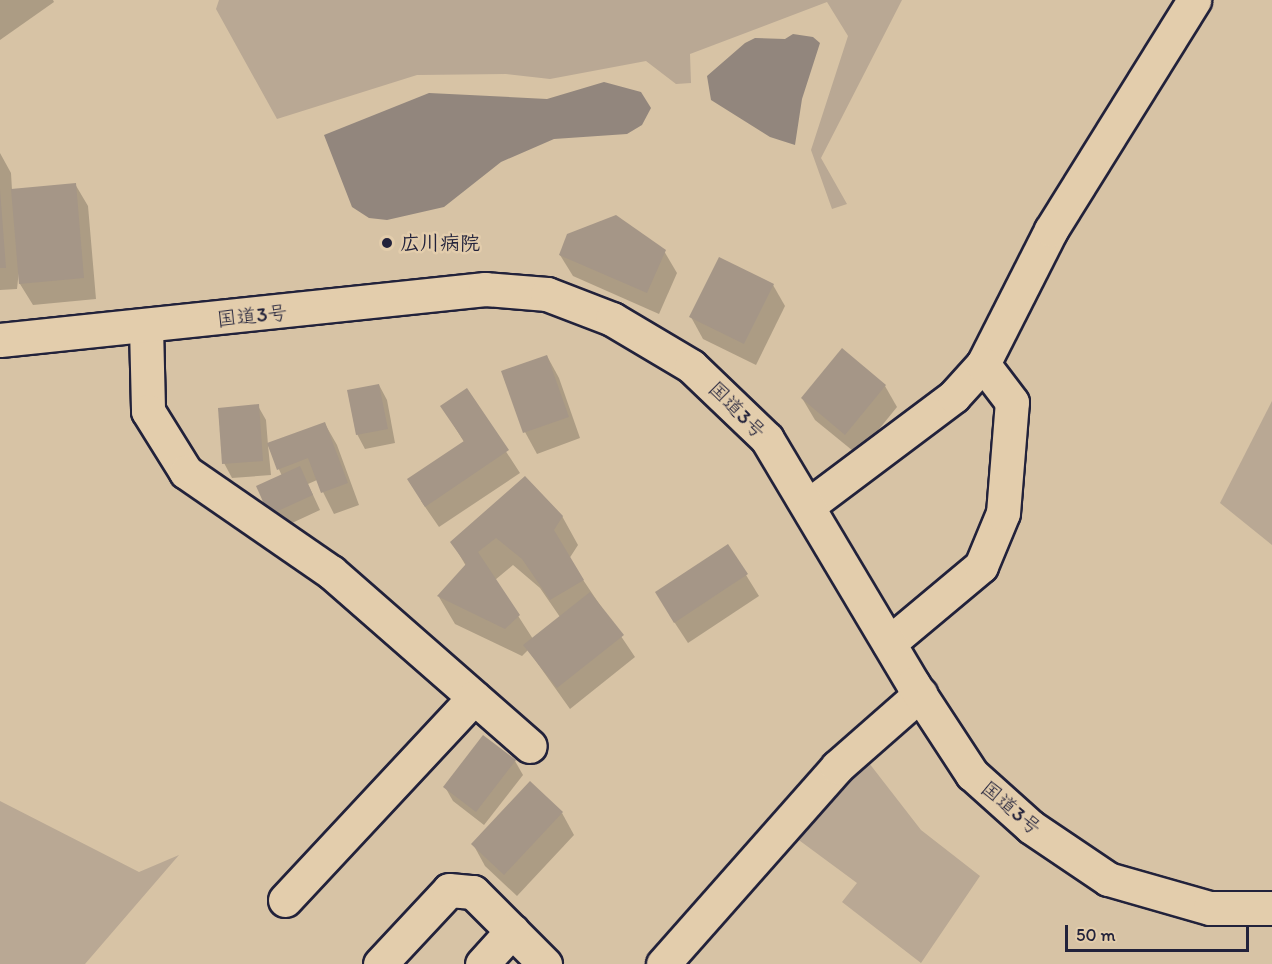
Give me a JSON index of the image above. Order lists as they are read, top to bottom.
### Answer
{
  "streets": {
    "main road": ["国道3号"]
  },
  "places": ["広川病院"],
  "scale_bar": "50 m"
}
